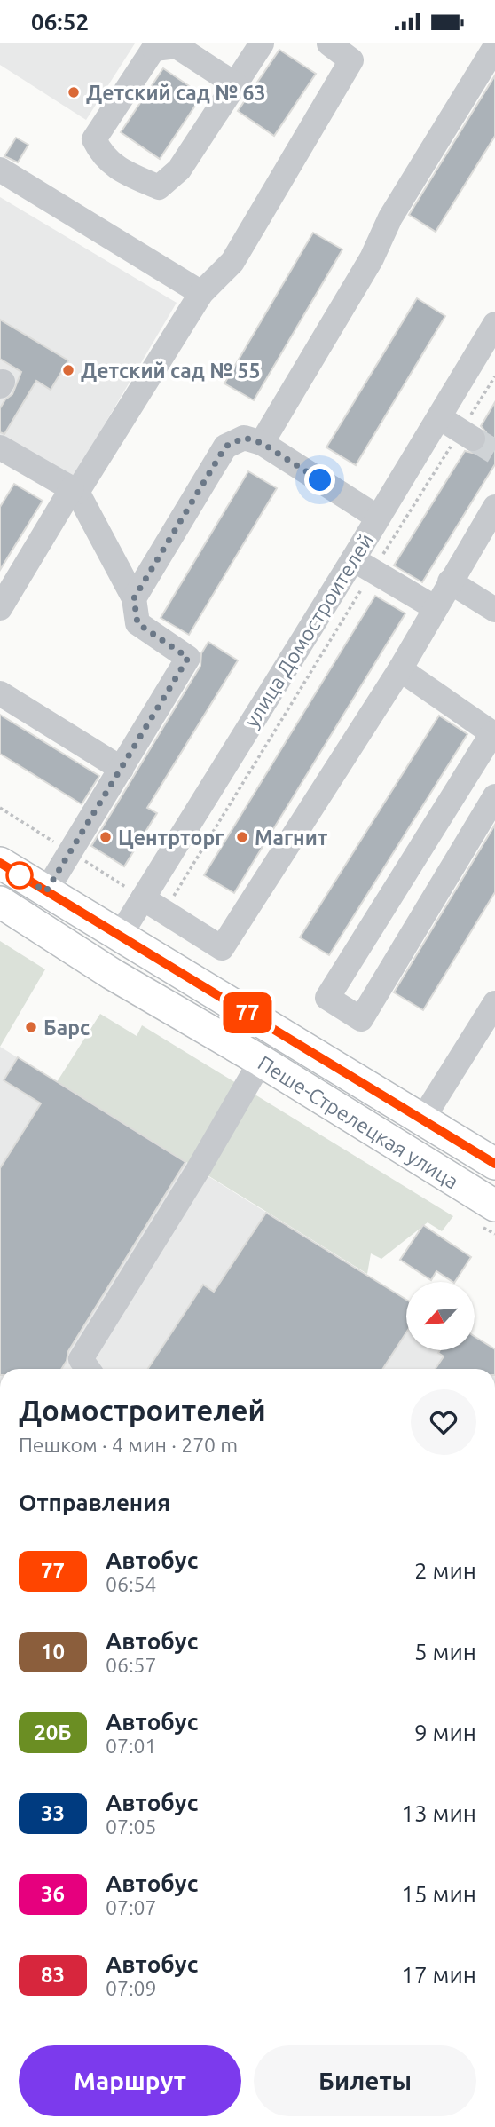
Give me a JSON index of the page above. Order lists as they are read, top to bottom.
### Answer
{
  "streets": {
    "main road": ["Пеше-Стрелецкая улица"],
    "street": ["улица Домостроителей"]
  },
  "crossings": [
    ["улица Домостроителей", "Пеше-Стрелецкая улица"]
  ],
  "places": [
    "Детский сад № 63",
    "Детский сад № 55",
    "Центрторг",
    "Магнит",
    "Барс"
  ],
  "lines": ["bus line 77"],
  "north": "bottom left",
  "page": {
    "status": "06:52",
    "on_map": "77",
    "heading": [
      ["Домостроителей", "Пешком · 4 мин · 270 m"],
      "Отправления"
    ],
    "list": [
      {
        "mark": "77",
        "name": "Автобус",
        "note": "06:54",
        "value": "2 мин"
      },
      {
        "mark": "10",
        "name": "Автобус",
        "note": "06:57",
        "value": "5 мин"
      },
      {
        "mark": "20Б",
        "name": "Автобус",
        "note": "07:01",
        "value": "9 мин"
      },
      {
        "mark": "33",
        "name": "Автобус",
        "note": "07:05",
        "value": "13 мин"
      },
      {
        "mark": "36",
        "name": "Автобус",
        "note": "07:07",
        "value": "15 мин"
      },
      {
        "mark": "83",
        "name": "Автобус",
        "note": "07:09",
        "value": "17 мин"
      }
    ],
    "buttons": ["Маршрут", "Билеты"]
  }
}
